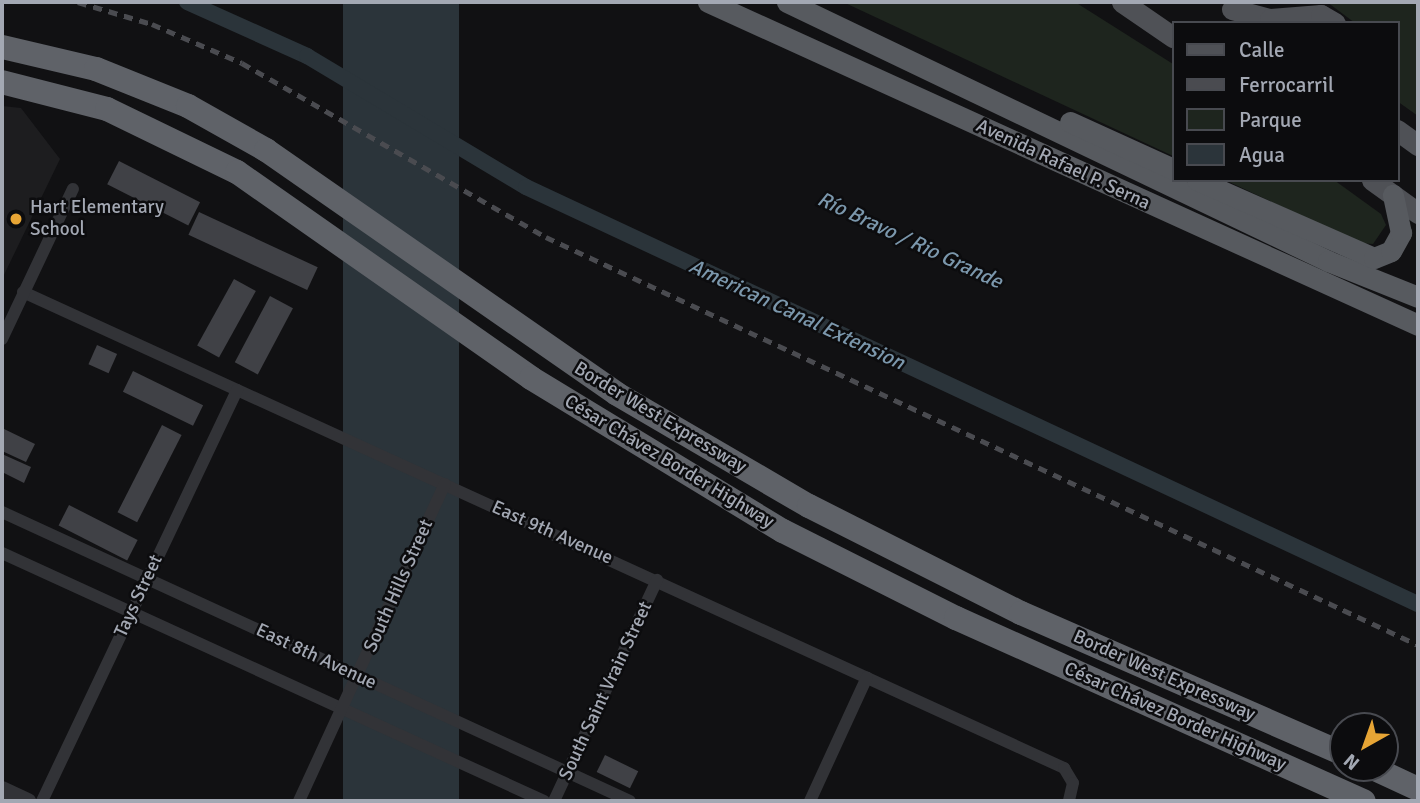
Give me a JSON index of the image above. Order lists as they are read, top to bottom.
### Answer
{
  "streets": {
    "highway": ["Avenida Rafael P. Serna", "Border West Expressway", "César Chávez Border Highway"],
    "street": [
      "East 9th Avenue",
      "South Hills Street",
      "Tays Street",
      "East 8th Avenue",
      "South Saint Vrain Street"
    ]
  },
  "crossings": [
    ["East 9th Avenue", "South Hills Street"],
    ["East 9th Avenue", "Tays Street"],
    ["East 9th Avenue", "South Saint Vrain Street"],
    ["South Hills Street", "East 8th Avenue"],
    ["Tays Street", "East 8th Avenue"],
    ["East 8th Avenue", "South Saint Vrain Street"]
  ],
  "water": ["Río Bravo / Rio Grande", "American Canal Extension"],
  "places": ["Hart Elementary School"],
  "legend": [
    "Calle",
    "Ferrocarril",
    "Parque",
    "Agua"
  ],
  "north": "bottom left"
}
